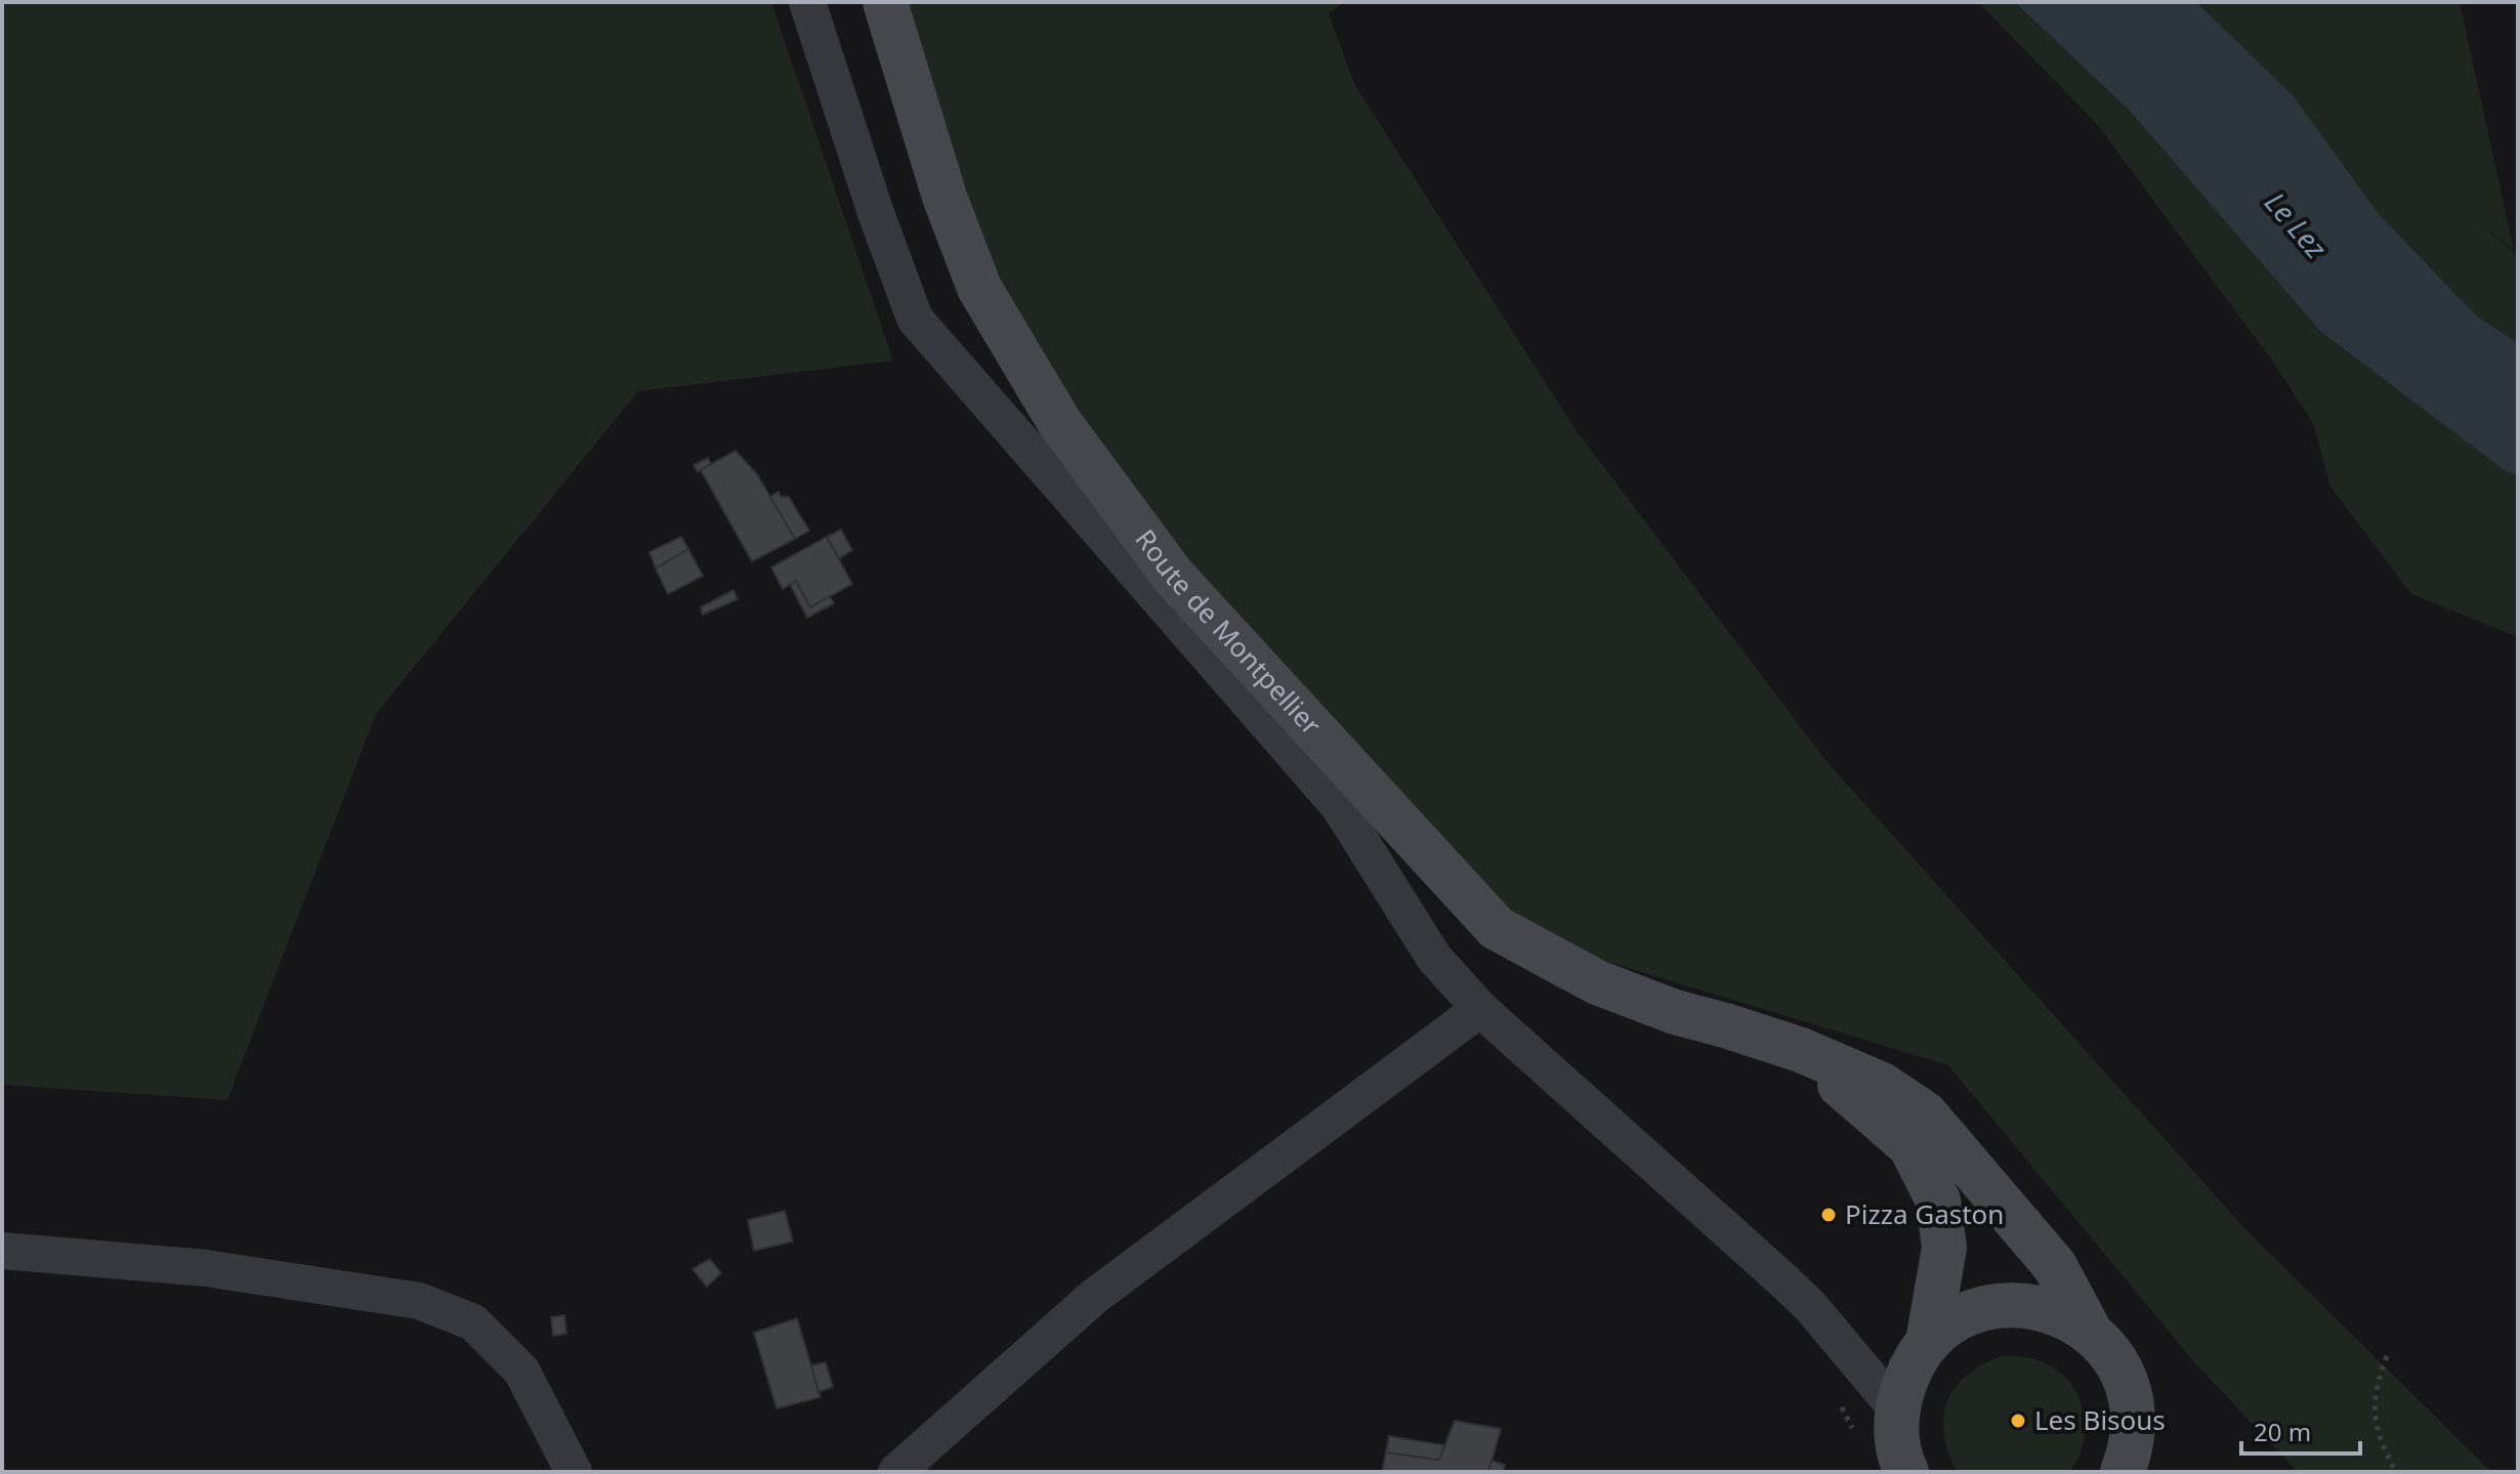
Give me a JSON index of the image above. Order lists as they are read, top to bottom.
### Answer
{
  "streets": {
    "main road": ["Route de Montpellier"]
  },
  "water": ["Le Lez"],
  "places": ["Pizza Gaston", "Les Bisous"],
  "scale_bar": "20 m"
}
